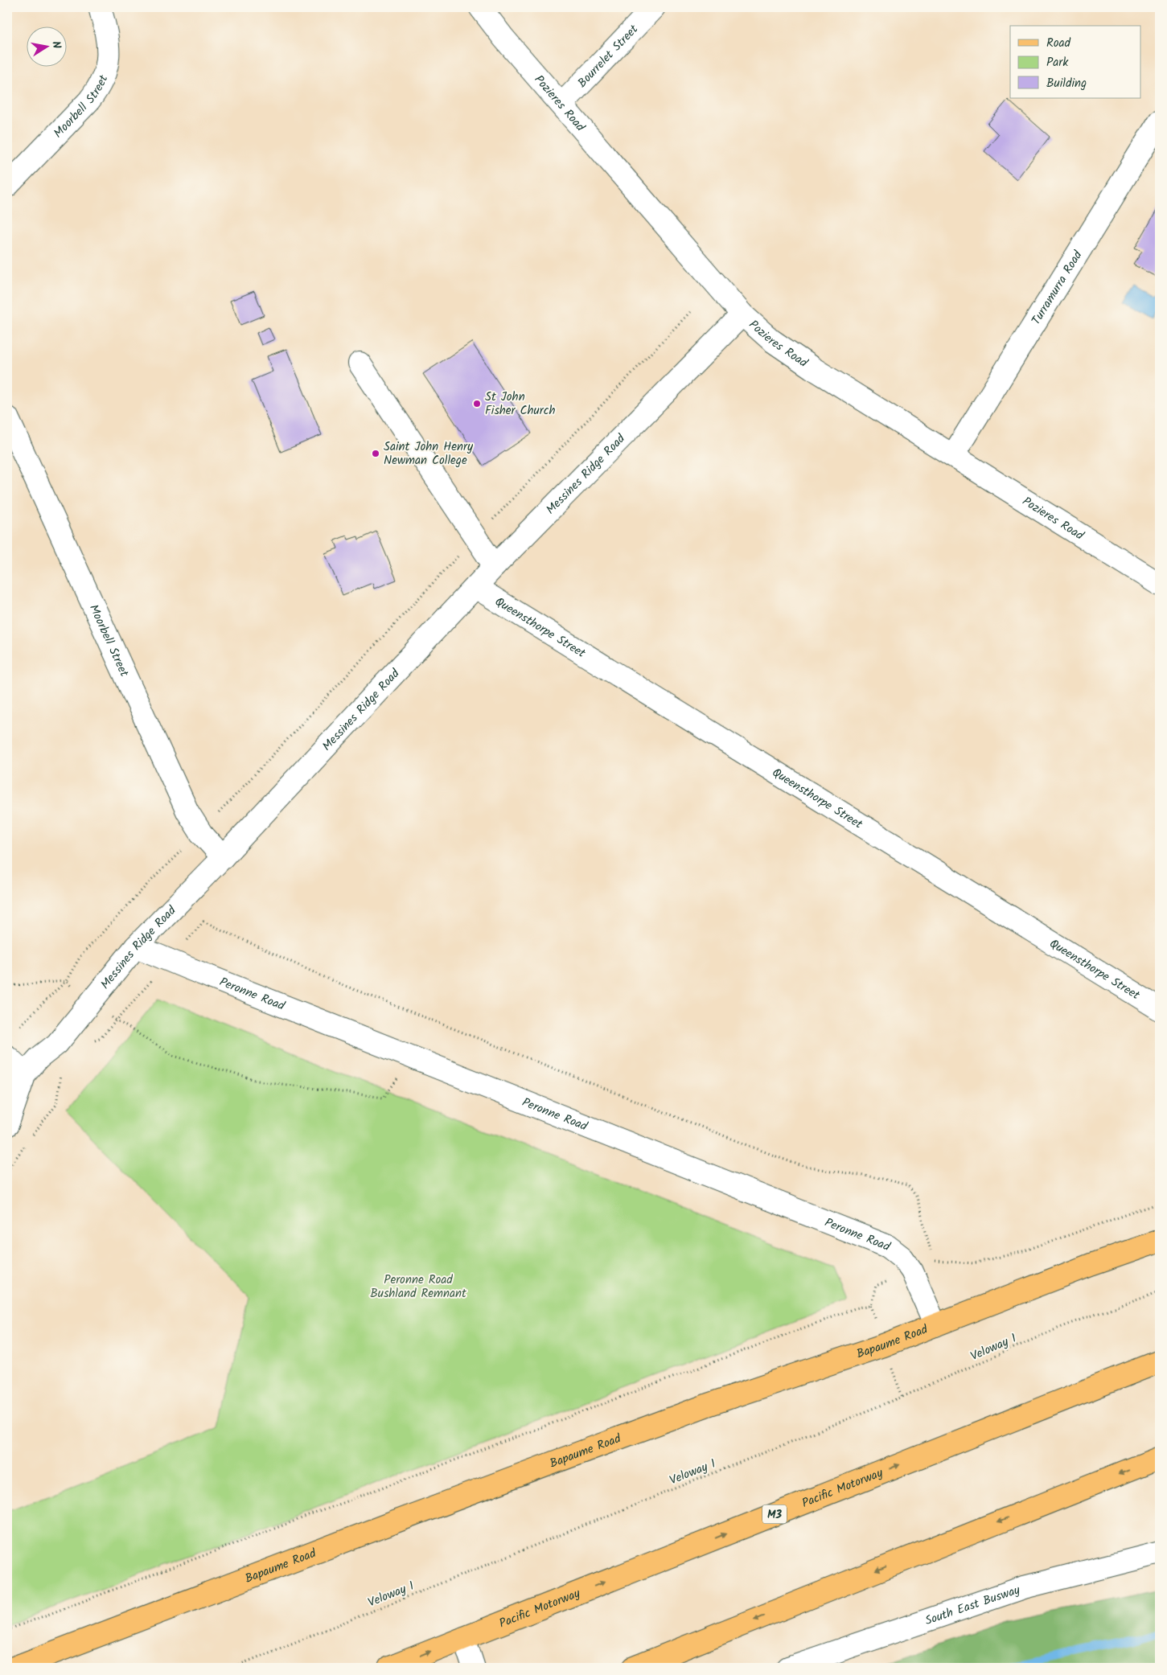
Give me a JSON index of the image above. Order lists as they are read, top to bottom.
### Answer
{
  "streets": {
    "main road": ["Bapaume Road", "Pacific Motorway", "M3"],
    "street": [
      "Bourrelet Street",
      "Pozieres Road",
      "Moorbell Street",
      "Turramurra Road",
      "Messines Ridge Road",
      "Queensthorpe Street",
      "Peronne Road",
      "South East Busway"
    ],
    "path": ["Veloway 1"]
  },
  "crossings": [
    ["Bourrelet Street", "Pozieres Road"],
    ["Pozieres Road", "Turramurra Road"],
    ["Pozieres Road", "Messines Ridge Road"],
    ["Moorbell Street", "Messines Ridge Road"],
    ["Messines Ridge Road", "Queensthorpe Street"],
    ["Messines Ridge Road", "Peronne Road"],
    ["Peronne Road", "Bapaume Road"]
  ],
  "parks": ["Peronne Road Bushland Remnant"],
  "places": ["St John Fisher Church", "Saint John Henry Newman College"],
  "legend": ["Road", "Park", "Building"],
  "north": "right"
}
